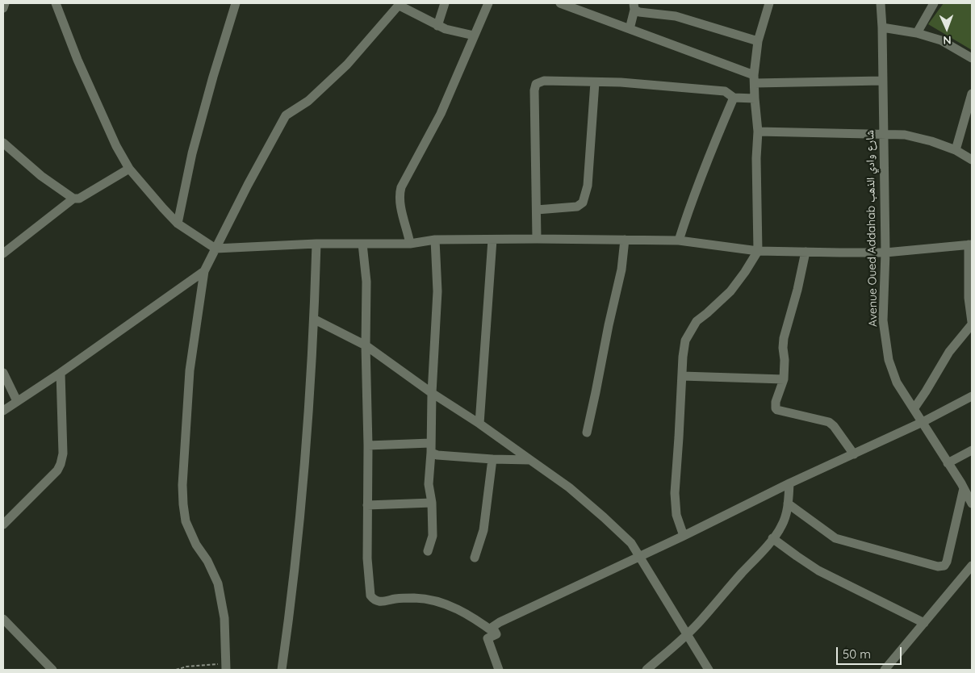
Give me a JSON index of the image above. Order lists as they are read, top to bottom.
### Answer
{
  "streets": {
    "street": ["Avenue Oued Addahab شارع وادي الذهب"]
  },
  "scale_bar": "50 m",
  "north": "bottom"
}
